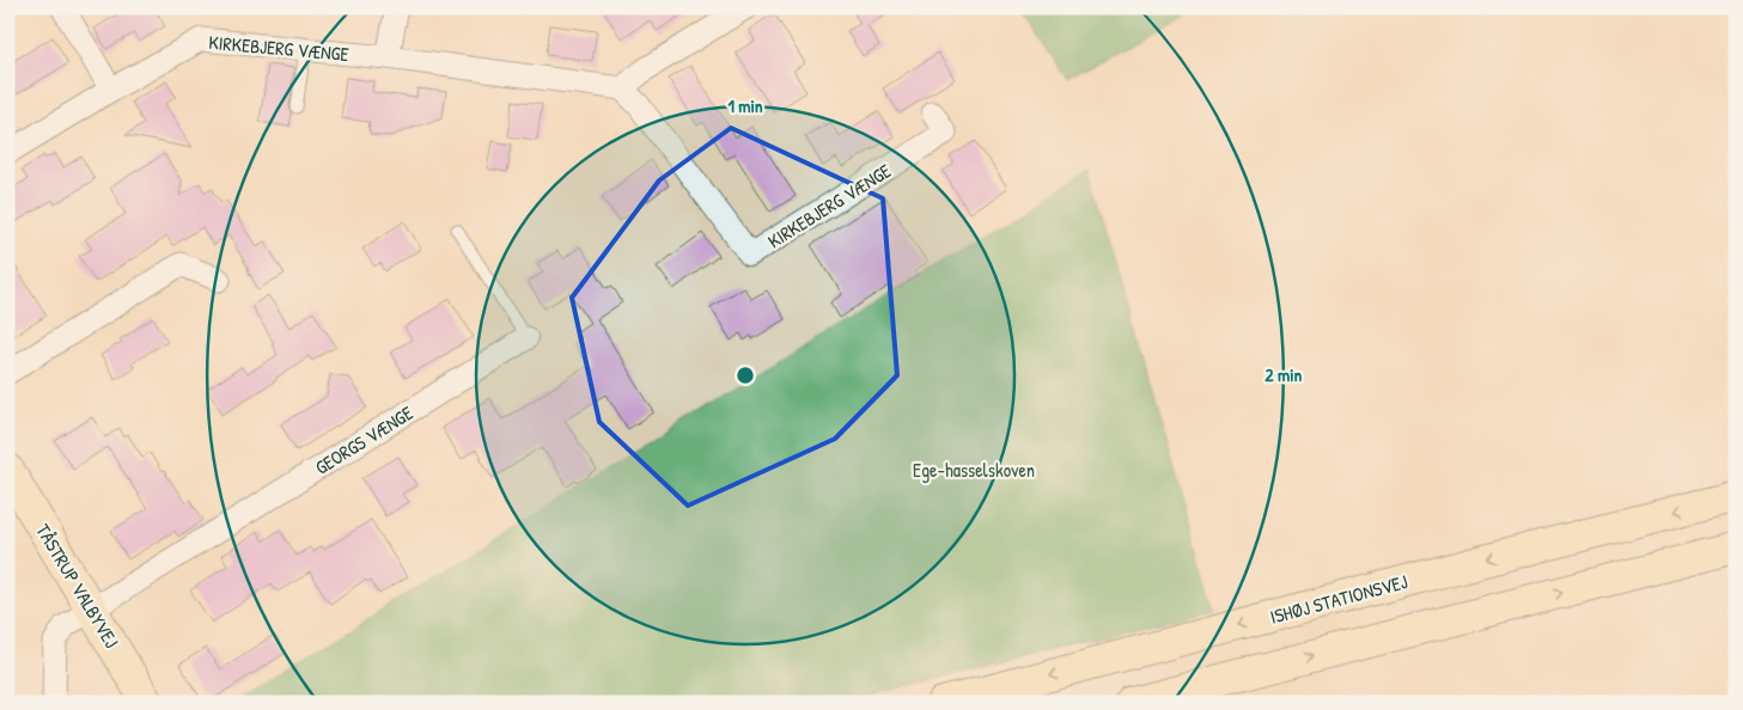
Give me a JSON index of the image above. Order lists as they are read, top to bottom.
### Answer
{
  "streets": {
    "main road": ["TÅSTRUP VALBYVEJ", "ISHØJ STATIONSVEJ"],
    "street": ["KIRKEBJERG VÆNGE", "GEORGS VÆNGE"]
  },
  "crossings": [
    ["GEORGS VÆNGE", "TÅSTRUP VALBYVEJ"]
  ],
  "parks": ["Ege-hasselskoven"],
  "rings": ["1 min", "2 min"]
}
